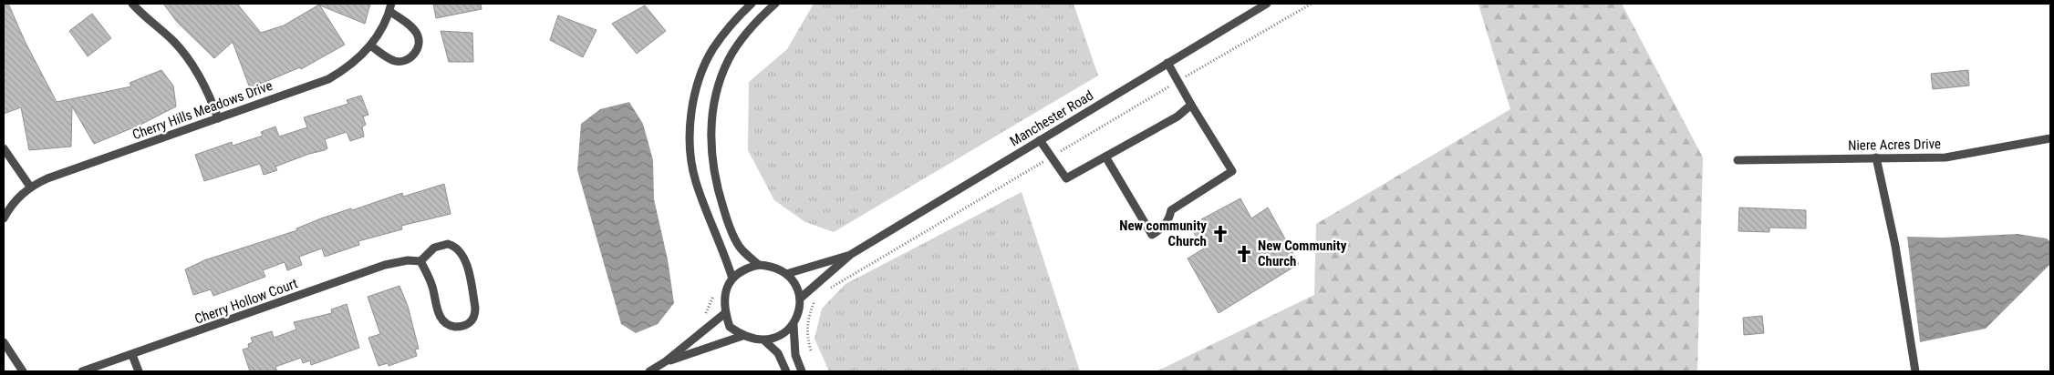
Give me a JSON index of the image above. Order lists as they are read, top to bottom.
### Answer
{
  "streets": {
    "street": [
      "Cherry Hills Meadows Drive",
      "Manchester Road",
      "Niere Acres Drive",
      "Cherry Hollow Court"
    ]
  },
  "places": {
    "church": ["New community Church", "New Community Church"]
  }
}
